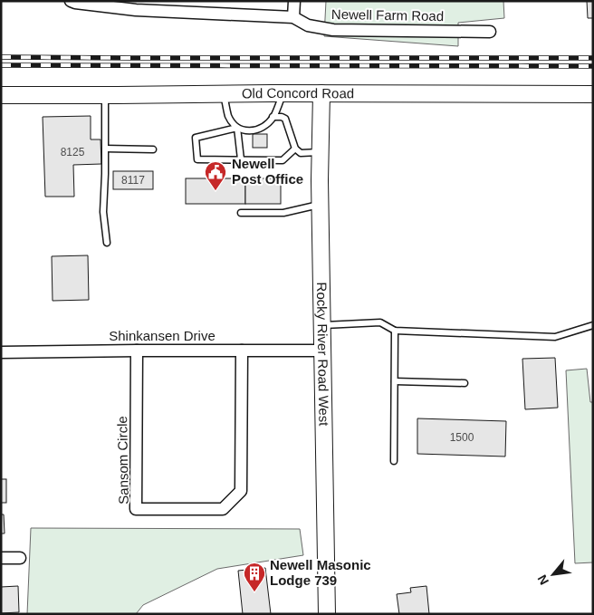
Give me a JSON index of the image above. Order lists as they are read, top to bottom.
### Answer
{
  "streets": {
    "street": [
      "Newell Farm Road",
      "Old Concord Road",
      "Shinkansen Drive",
      "Rocky River Road West",
      "Sansom Circle"
    ]
  },
  "crossings": [
    ["Old Concord Road", "Rocky River Road West"],
    ["Shinkansen Drive", "Rocky River Road West"],
    ["Shinkansen Drive", "Sansom Circle"]
  ],
  "places": {
    "public building": ["Newell Post Office"],
    "building": ["Newell Masonic Lodge 739"]
  },
  "house_numbers": ["8125", "8117", "1500"],
  "north": "bottom left"
}
